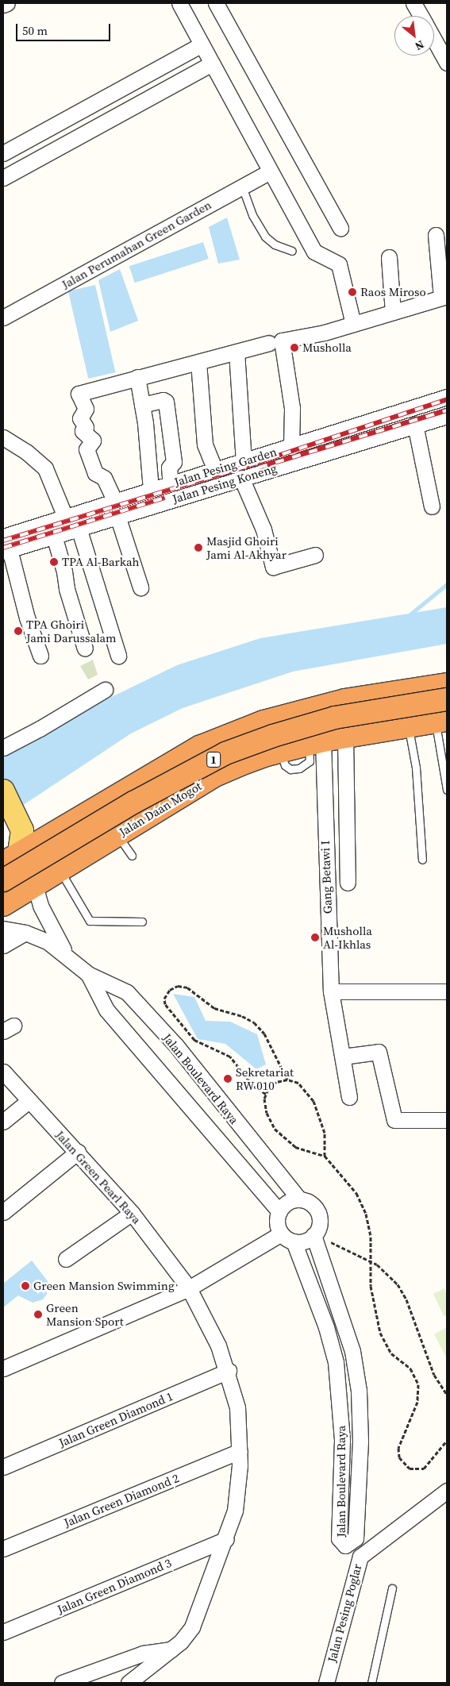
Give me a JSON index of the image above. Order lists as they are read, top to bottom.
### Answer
{
  "streets": {
    "highway": ["1", "Jalan Daan Mogot"],
    "street": [
      "Jalan Perumahan Green Garden",
      "Jalan Pesing Garden",
      "Jalan Pesing Koneng",
      "Gang Betawi I",
      "Jalan Boulevard Raya",
      "Jalan Green Pearl Raya",
      "Jalan Green Diamond 1",
      "Jalan Green Diamond 2",
      "Jalan Green Diamond 3",
      "Jalan Pesing Poglar"
    ]
  },
  "crossings": [
    ["Jalan Pesing Garden", "Jalan Pesing Koneng"],
    ["Jalan Daan Mogot", "Gang Betawi I"],
    ["Jalan Daan Mogot", "Jalan Boulevard Raya"],
    ["Jalan Green Pearl Raya", "Jalan Green Diamond 1"],
    ["Jalan Green Pearl Raya", "Jalan Green Diamond 2"],
    ["Jalan Green Pearl Raya", "Jalan Green Diamond 3"]
  ],
  "places": [
    "Raos Miroso",
    "Musholla",
    "Masjid Ghoiri Jami Al-Akhyar",
    "TPA Al-Barkah",
    "TPA Ghoiri Jami Darussalam",
    "Musholla Al-Ikhlas",
    "Sekretariat RW 010",
    "Green Mansion Swimming",
    "Green Mansion Sport"
  ],
  "scale_bar": "50 m",
  "north": "bottom right"
}
